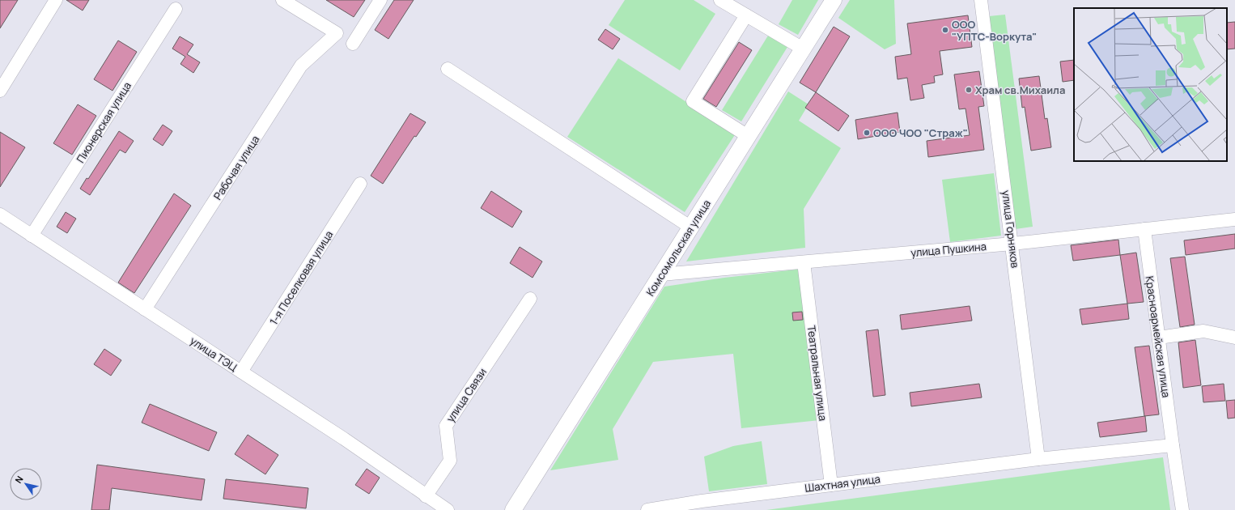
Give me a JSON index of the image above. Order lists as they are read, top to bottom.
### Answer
{
  "streets": {
    "main road": ["Комсомольская улица"],
    "street": [
      "Пионерская улица",
      "Рабочая улица",
      "улица Горняков",
      "улица Пушкина",
      "1-я Поселковая улица",
      "Красноармейская улица",
      "улица ТЭЦ",
      "Театральная улица",
      "улица Связи",
      "Шахтная улица"
    ]
  },
  "crossings": [
    ["Пионерская улица", "улица ТЭЦ"],
    ["Рабочая улица", "улица ТЭЦ"],
    ["улица Горняков", "улица Пушкина"],
    ["улица Горняков", "Шахтная улица"],
    ["Комсомольская улица", "улица Пушкина"],
    ["улица Пушкина", "Красноармейская улица"],
    ["улица Пушкина", "Театральная улица"],
    ["1-я Поселковая улица", "улица ТЭЦ"],
    ["Красноармейская улица", "Шахтная улица"],
    ["улица ТЭЦ", "улица Связи"],
    ["Театральная улица", "Шахтная улица"]
  ],
  "places": ["ООО \"УПТС-Воркута\"", "Храм св.Михаила", "ООО ЧОО \"Страж\""],
  "north": "top left"
}
